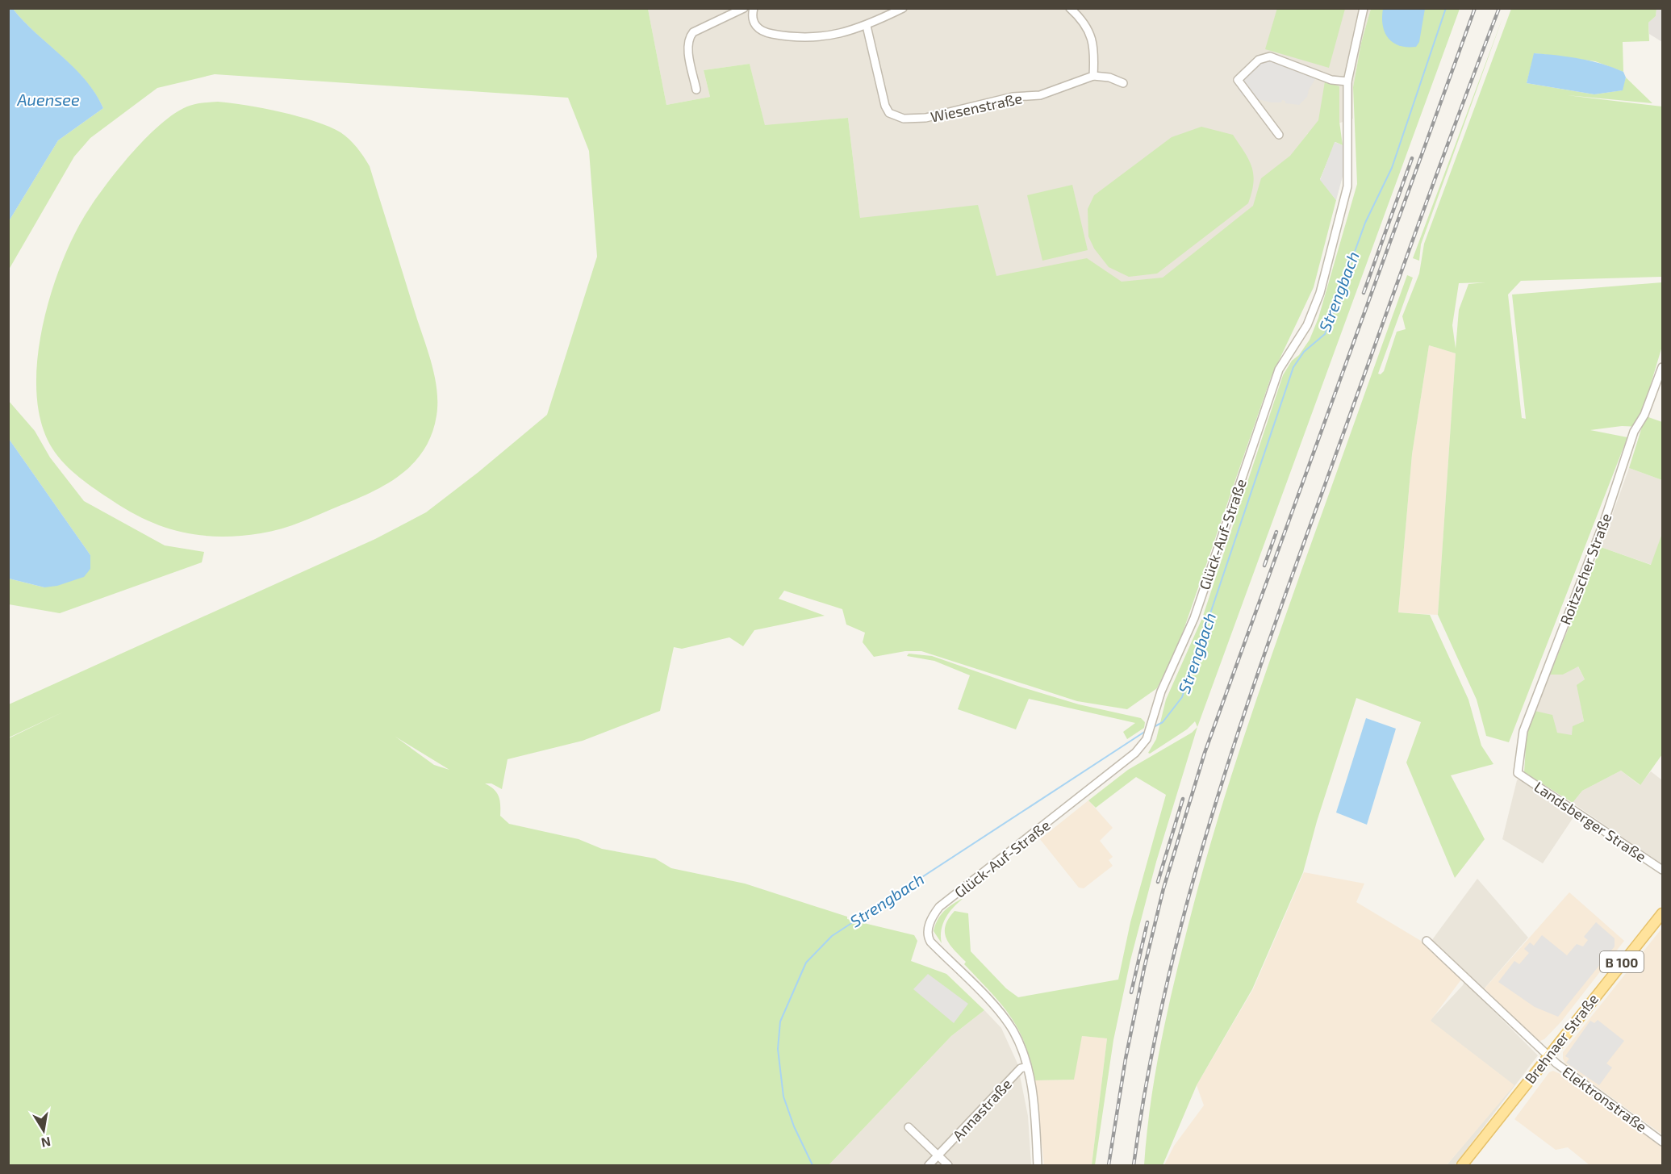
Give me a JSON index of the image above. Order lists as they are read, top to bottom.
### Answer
{
  "streets": {
    "main road": ["B 100", "Brehnaer Straße"],
    "street": [
      "Wiesenstraße",
      "Glück-Auf-Straße",
      "Roitzscher Straße",
      "Landsberger Straße",
      "Elektronstraße",
      "Annastraße"
    ]
  },
  "crossings": [
    ["Glück-Auf-Straße", "Annastraße"],
    ["Roitzscher Straße", "Landsberger Straße"],
    ["Brehnaer Straße", "Elektronstraße"]
  ],
  "water": ["Auensee", "Strengbach"],
  "north": "bottom"
}
